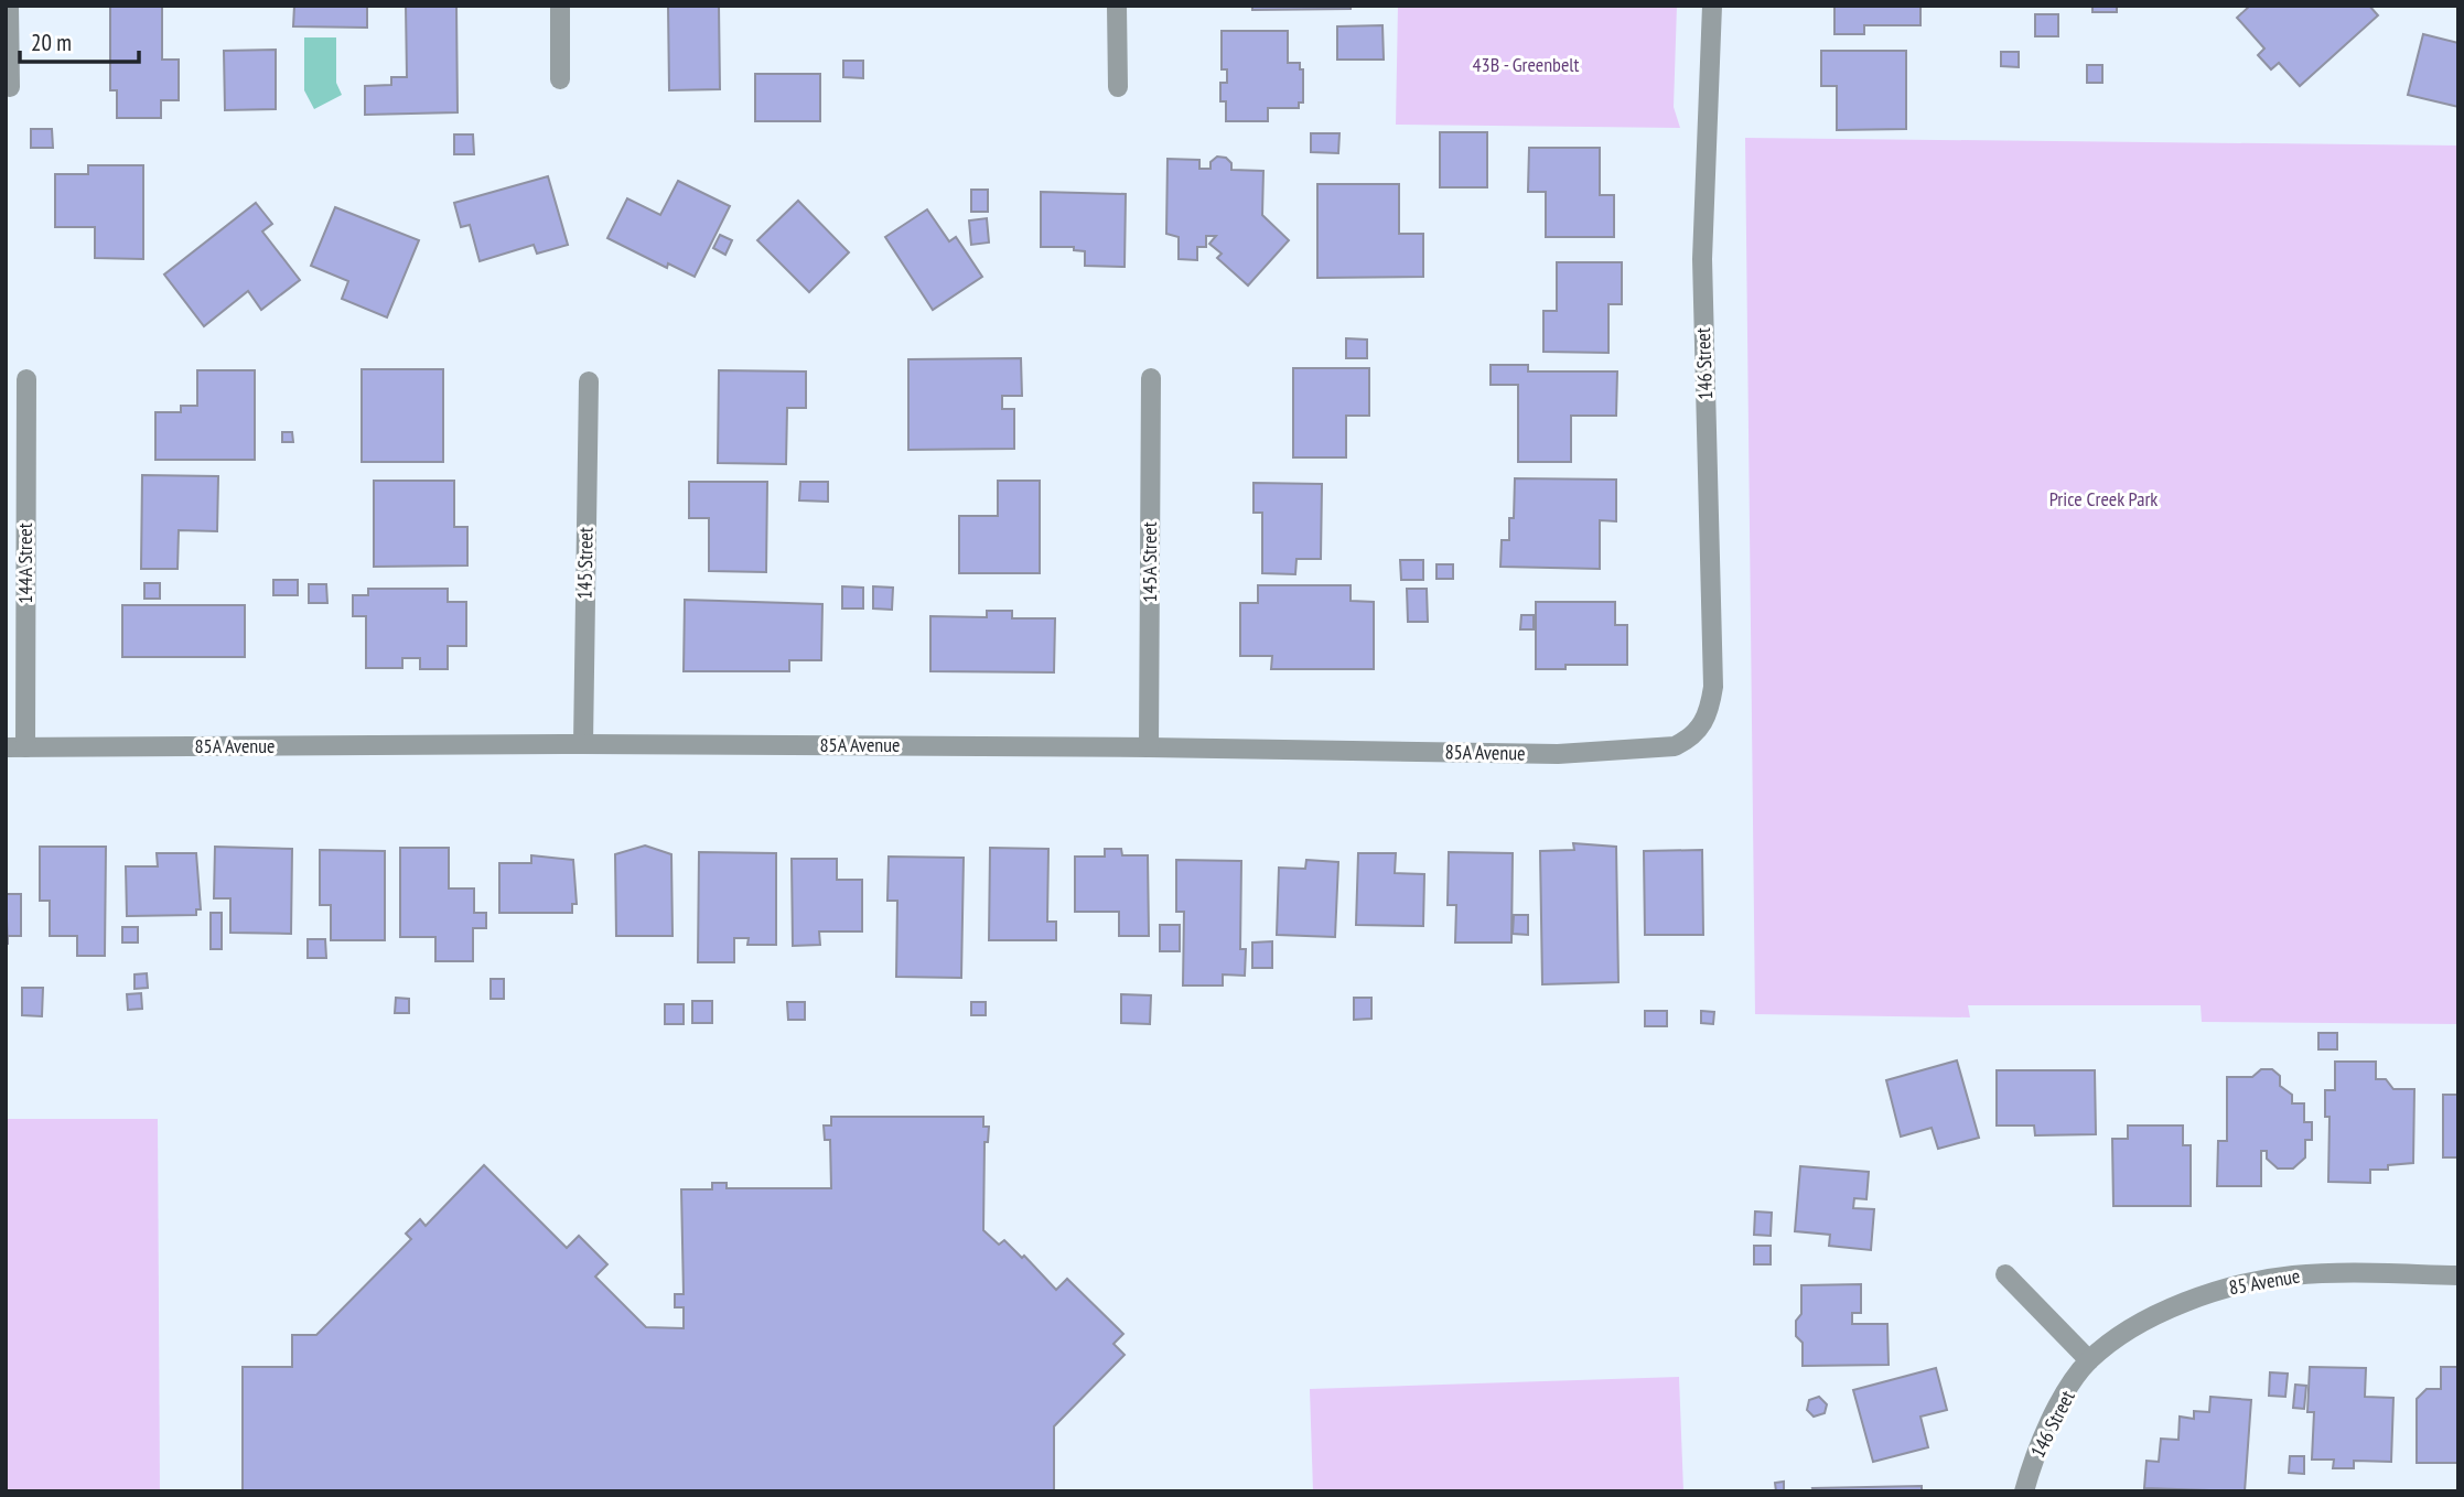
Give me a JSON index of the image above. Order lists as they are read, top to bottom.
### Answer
{
  "streets": {
    "street": [
      "146 Street",
      "145A Street",
      "144A Street",
      "145 Street",
      "85A Avenue",
      "85 Avenue"
    ]
  },
  "crossings": [
    ["146 Street", "85A Avenue"],
    ["146 Street", "85 Avenue"],
    ["145A Street", "85A Avenue"],
    ["144A Street", "85A Avenue"],
    ["145 Street", "85A Avenue"]
  ],
  "parks": ["43B - Greenbelt", "Price Creek Park"],
  "scale_bar": "20 m"
}
